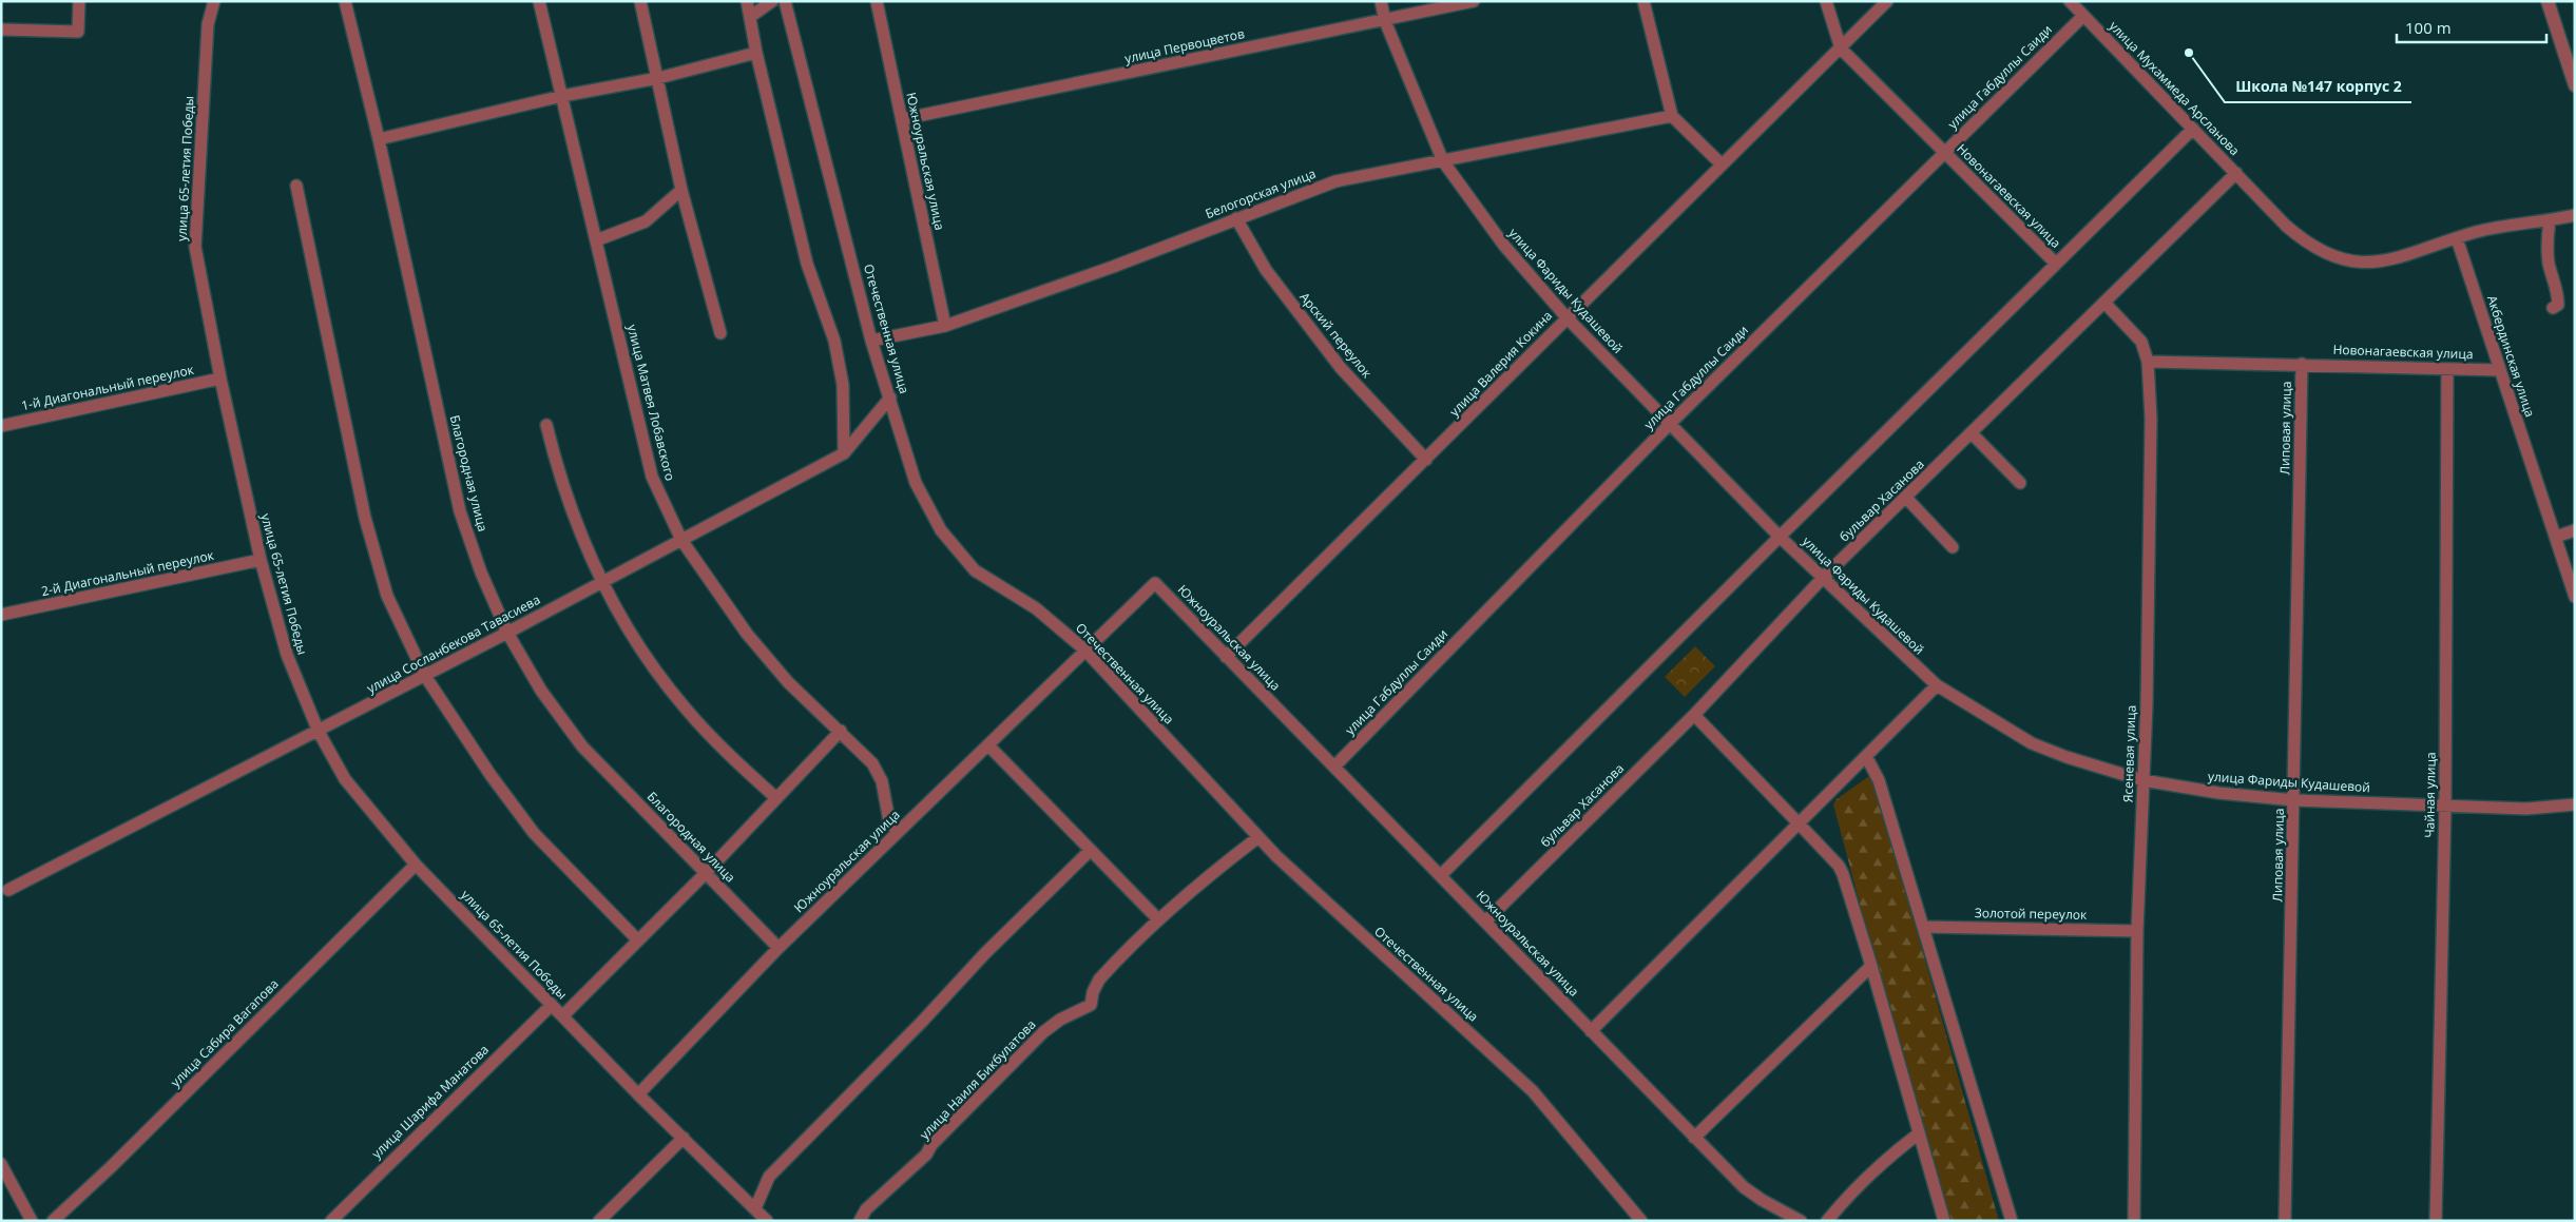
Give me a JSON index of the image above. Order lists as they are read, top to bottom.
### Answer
{
  "streets": {
    "street": [
      "улица Первоцветов",
      "улица Габдуллы Саиди",
      "улица Мухаммеда Арсланова",
      "Южноуральская улица",
      "улица 65-летия Победы",
      "Белогорская улица",
      "Новонагаевская улица",
      "улица Фариды Кудашевой",
      "Отечественная улица",
      "Арский переулок",
      "Акбердинская улица",
      "улица Валерия Кокина",
      "1-й Диагональный переулок",
      "улица Матвея Лобавского",
      "Липовая улица",
      "Благородная улица",
      "бульвар Хасанова",
      "2-й Диагональный переулок",
      "улица Сосланбекова Тавасиева",
      "Ясеневая улица",
      "Чайная улица",
      "Золотой переулок",
      "улица Сабира Вагапова",
      "улица Наиля Бикбулатова",
      "улица Шарифа Манатова"
    ]
  },
  "crossings": [
    ["улица Первоцветов", "Южноуральская улица"],
    ["улица Первоцветов", "улица Фариды Кудашевой"],
    ["улица Габдуллы Саиди", "улица Мухаммеда Арсланова"],
    ["улица Габдуллы Саиди", "Южноуральская улица"],
    ["улица Габдуллы Саиди", "Новонагаевская улица"],
    ["улица Габдуллы Саиди", "улица Фариды Кудашевой"],
    ["улица Мухаммеда Арсланова", "Акбердинская улица"],
    ["улица Мухаммеда Арсланова", "бульвар Хасанова"],
    ["Южноуральская улица", "улица 65-летия Победы"],
    ["Южноуральская улица", "Белогорская улица"],
    ["Южноуральская улица", "Отечественная улица"],
    ["Южноуральская улица", "улица Валерия Кокина"],
    ["Южноуральская улица", "улица Матвея Лобавского"],
    ["Южноуральская улица", "Благородная улица"],
    ["Южноуральская улица", "бульвар Хасанова"],
    ["улица 65-летия Победы", "1-й Диагональный переулок"],
    ["улица 65-летия Победы", "2-й Диагональный переулок"],
    ["улица 65-летия Победы", "улица Сосланбекова Тавасиева"],
    ["улица 65-летия Победы", "улица Сабира Вагапова"],
    ["улица 65-летия Победы", "улица Шарифа Манатова"],
    ["Белогорская улица", "улица Фариды Кудашевой"],
    ["Белогорская улица", "Отечественная улица"],
    ["Белогорская улица", "Арский переулок"],
    ["Новонагаевская улица", "Акбердинская улица"],
    ["Новонагаевская улица", "улица Валерия Кокина"],
    ["Новонагаевская улица", "Липовая улица"],
    ["Новонагаевская улица", "Ясеневая улица"],
    ["Новонагаевская улица", "Чайная улица"],
    ["улица Фариды Кудашевой", "улица Валерия Кокина"],
    ["улица Фариды Кудашевой", "Липовая улица"],
    ["улица Фариды Кудашевой", "бульвар Хасанова"],
    ["улица Фариды Кудашевой", "Ясеневая улица"],
    ["улица Фариды Кудашевой", "Чайная улица"],
    ["Отечественная улица", "улица Сосланбекова Тавасиева"],
    ["Отечественная улица", "улица Наиля Бикбулатова"],
    ["Арский переулок", "улица Валерия Кокина"],
    ["улица Матвея Лобавского", "улица Сосланбекова Тавасиева"],
    ["Благородная улица", "улица Сосланбекова Тавасиева"],
    ["бульвар Хасанова", "Ясеневая улица"],
    ["Ясеневая улица", "Золотой переулок"]
  ],
  "places": ["Школа №147 корпус 2"],
  "scale_bar": "100 m"
}
